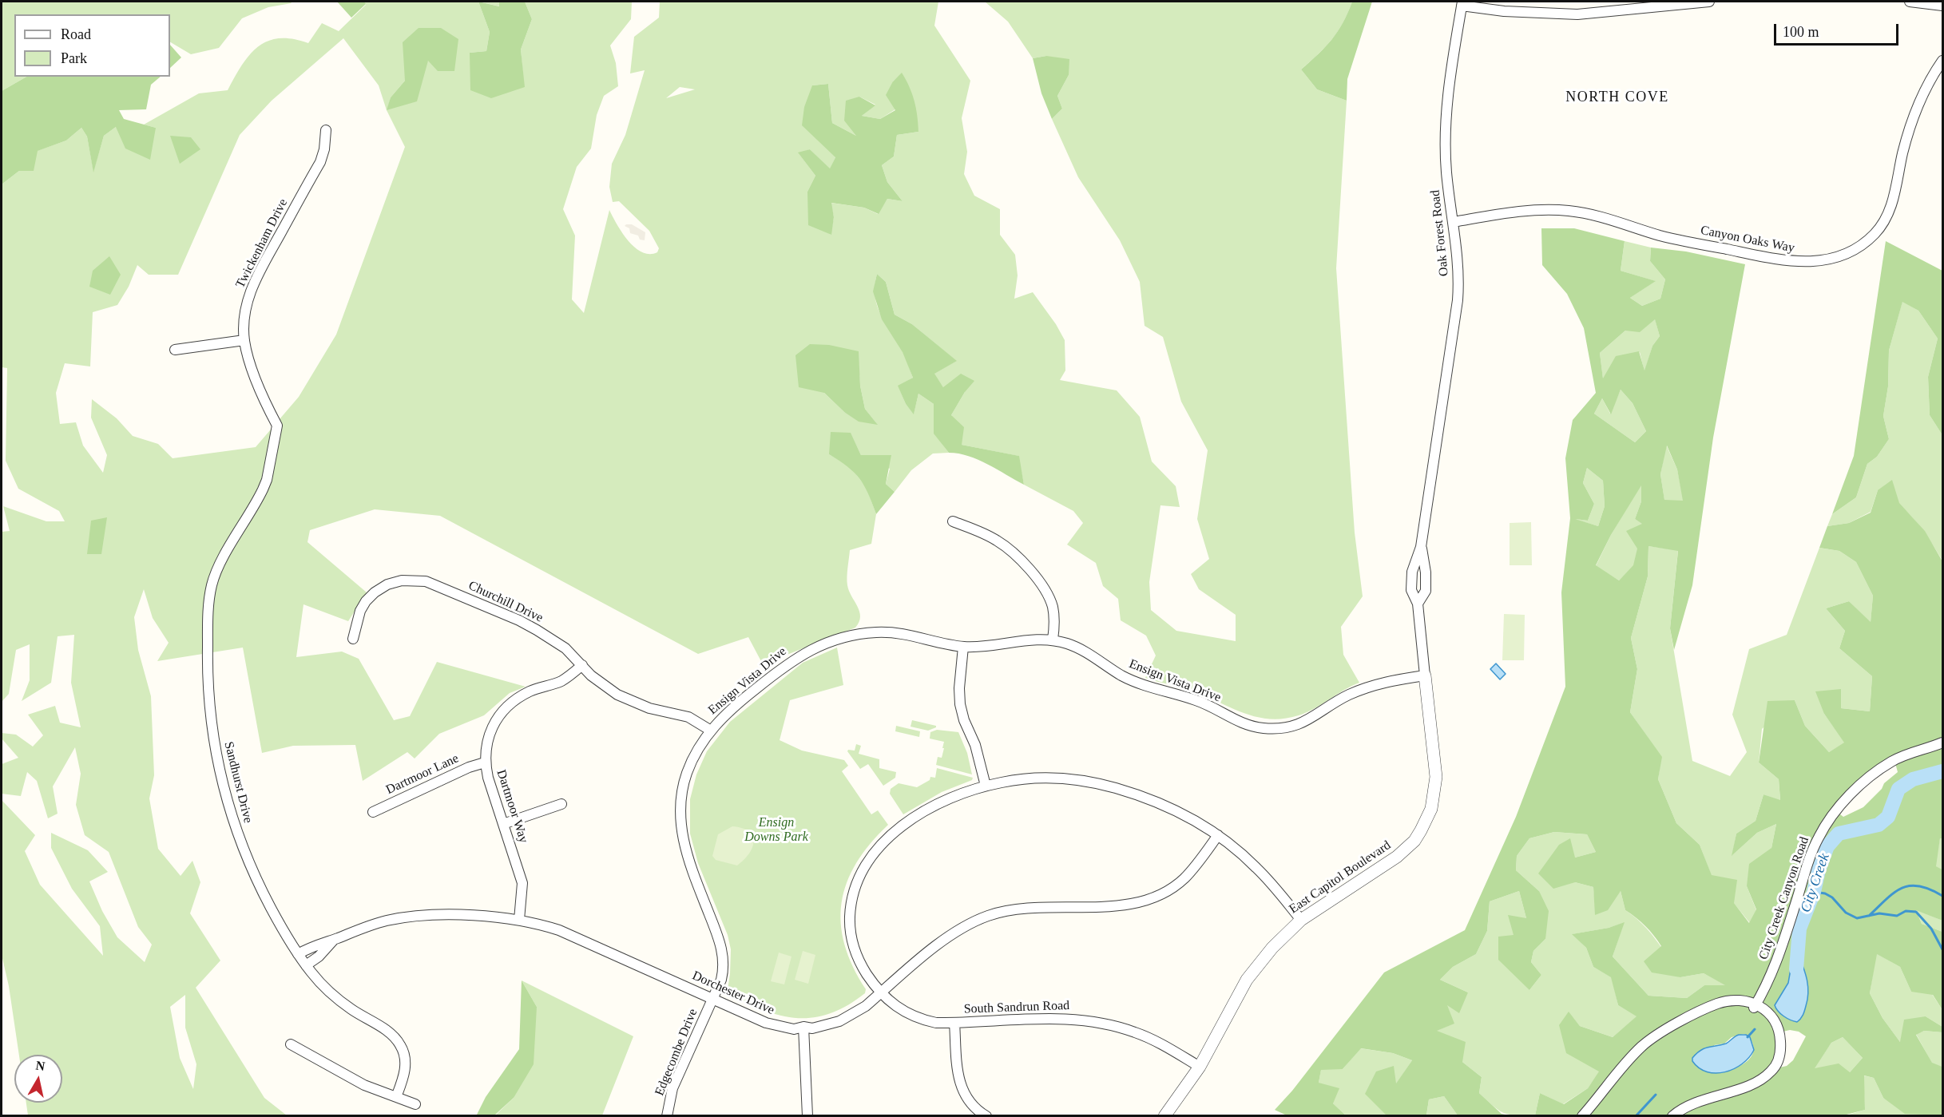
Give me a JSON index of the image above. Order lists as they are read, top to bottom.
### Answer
{
  "streets": {
    "street": [
      "Oak Forest Road",
      "Canyon Oaks Way",
      "Twickenham Drive",
      "Churchill Drive",
      "Ensign Vista Drive",
      "Dartmoor Lane",
      "Sandhurst Drive",
      "Dartmoor Way",
      "East Capitol Boulevard",
      "City Creek Canyon Road",
      "Dorchester Drive",
      "South Sandrun Road",
      "Edgecombe Drive"
    ]
  },
  "crossings": [
    ["Oak Forest Road", "Canyon Oaks Way"],
    ["Oak Forest Road", "East Capitol Boulevard"],
    ["Twickenham Drive", "Sandhurst Drive"],
    ["Churchill Drive", "Ensign Vista Drive"],
    ["Churchill Drive", "Dartmoor Way"],
    ["Ensign Vista Drive", "East Capitol Boulevard"],
    ["Ensign Vista Drive", "Dorchester Drive"],
    ["Ensign Vista Drive", "Edgecombe Drive"],
    ["Dartmoor Lane", "Dartmoor Way"],
    ["Sandhurst Drive", "Dorchester Drive"],
    ["Dartmoor Way", "Dorchester Drive"],
    ["East Capitol Boulevard", "South Sandrun Road"],
    ["Dorchester Drive", "South Sandrun Road"],
    ["Dorchester Drive", "Edgecombe Drive"]
  ],
  "districts": ["NORTH COVE"],
  "water": ["City Creek"],
  "parks": ["Ensign Downs Park"],
  "legend": ["Road", "Park"],
  "scale_bar": "100 m",
  "north": "top"
}
